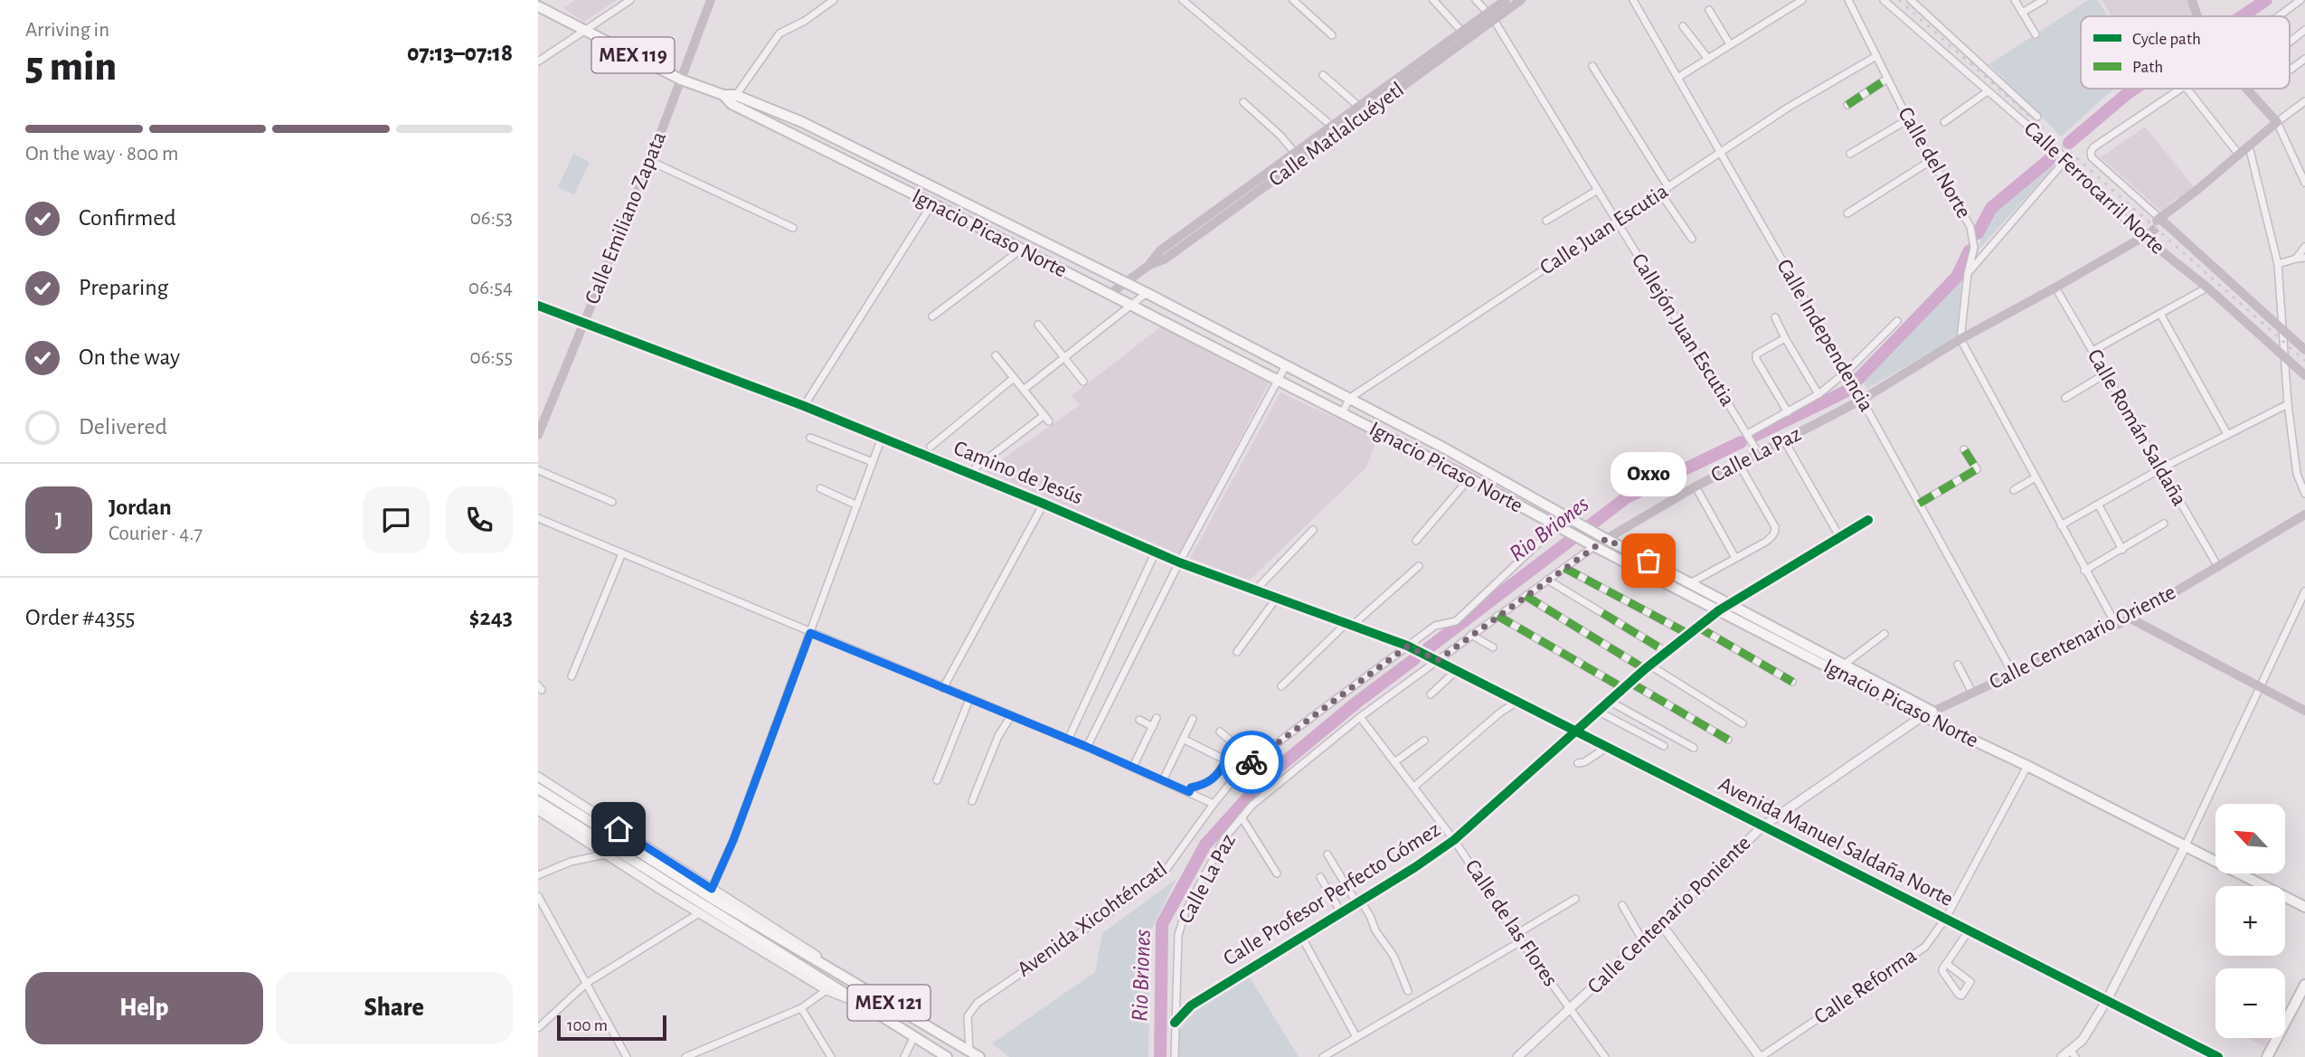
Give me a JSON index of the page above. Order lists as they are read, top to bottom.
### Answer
{
  "streets": {
    "main road": [
      "MEX 119",
      "Calle Matlalcuéyetl",
      "Calle Ferrocarril Norte",
      "Calle Emiliano Zapata",
      "Ignacio Picaso Norte",
      "Calle La Paz",
      "Calle Centenario Oriente",
      "MEX 121"
    ],
    "street": [
      "Calle del Norte",
      "Calle Juan Escutia",
      "Callejón Juan Escutia",
      "Calle Independencia",
      "Calle Román Saldaña",
      "Camino de Jesús",
      "Avenida Manuel Saldaña Norte",
      "Calle Profesor Perfecto Gómez",
      "Calle Centenario Poniente",
      "Avenida Xicohténcatl",
      "Calle de las Flores",
      "Calle Reforma"
    ]
  },
  "crossings": [
    ["MEX 119", "Calle Emiliano Zapata"],
    ["MEX 119", "Ignacio Picaso Norte"],
    ["Calle Matlalcuéyetl", "Ignacio Picaso Norte"],
    ["Calle Matlalcuéyetl", "Callejón Juan Escutia"],
    ["Calle del Norte", "Calle Juan Escutia"],
    ["Calle del Norte", "Calle La Paz"],
    ["Calle Ferrocarril Norte", "Calle La Paz"],
    ["Calle Emiliano Zapata", "Ignacio Picaso Norte"],
    ["Calle Emiliano Zapata", "Camino de Jesús"],
    ["Calle Juan Escutia", "Ignacio Picaso Norte"],
    ["Calle Juan Escutia", "Callejón Juan Escutia"],
    ["Calle Juan Escutia", "Calle Independencia"],
    ["Ignacio Picaso Norte", "Calle La Paz"],
    ["Ignacio Picaso Norte", "Calle Centenario Oriente"],
    ["Ignacio Picaso Norte", "Calle Profesor Perfecto Gómez"],
    ["Ignacio Picaso Norte", "Calle Centenario Poniente"],
    ["Ignacio Picaso Norte", "Avenida Xicohténcatl"],
    ["Ignacio Picaso Norte", "Calle Reforma"],
    ["Callejón Juan Escutia", "Calle La Paz"],
    ["Calle Independencia", "Calle La Paz"],
    ["Calle Independencia", "Calle Centenario Oriente"],
    ["Calle Román Saldaña", "Calle La Paz"],
    ["Calle Román Saldaña", "Calle Centenario Oriente"],
    ["Calle La Paz", "Camino de Jesús"],
    ["Calle La Paz", "Avenida Manuel Saldaña Norte"],
    ["Calle La Paz", "Calle Profesor Perfecto Gómez"],
    ["Calle La Paz", "Calle de las Flores"],
    ["Camino de Jesús", "Avenida Manuel Saldaña Norte"],
    ["Camino de Jesús", "Avenida Xicohténcatl"],
    ["Calle Centenario Oriente", "Calle Centenario Poniente"],
    ["Avenida Manuel Saldaña Norte", "Calle Profesor Perfecto Gómez"],
    ["Avenida Manuel Saldaña Norte", "Calle Centenario Poniente"],
    ["Avenida Manuel Saldaña Norte", "Calle Reforma"],
    ["Calle Profesor Perfecto Gómez", "Calle de las Flores"],
    ["Calle Centenario Poniente", "Calle de las Flores"],
    ["Avenida Xicohténcatl", "MEX 121"]
  ],
  "water": ["Rio Briones"],
  "places": ["Oxxo"],
  "legend": ["Cycle path", "Path"],
  "scale_bar": "100 m",
  "north": "top left",
  "page": {
    "heading": ["5 min", "Arriving in", "07:13–07:18"],
    "panel": [
      "Jordan",
      "Courier · 4.7",
      "Order #4355",
      "$243"
    ],
    "bar": "On the way · 800 m",
    "list": [
      ["Confirmed", "06:53"],
      ["Preparing", "06:54"],
      ["On the way", "06:55"],
      "Delivered"
    ],
    "bubble": "Oxxo",
    "round": "J",
    "map_buttons": ["+", "−"],
    "buttons": ["Help", "Share"],
    "scale": "100 m"
  }
}
